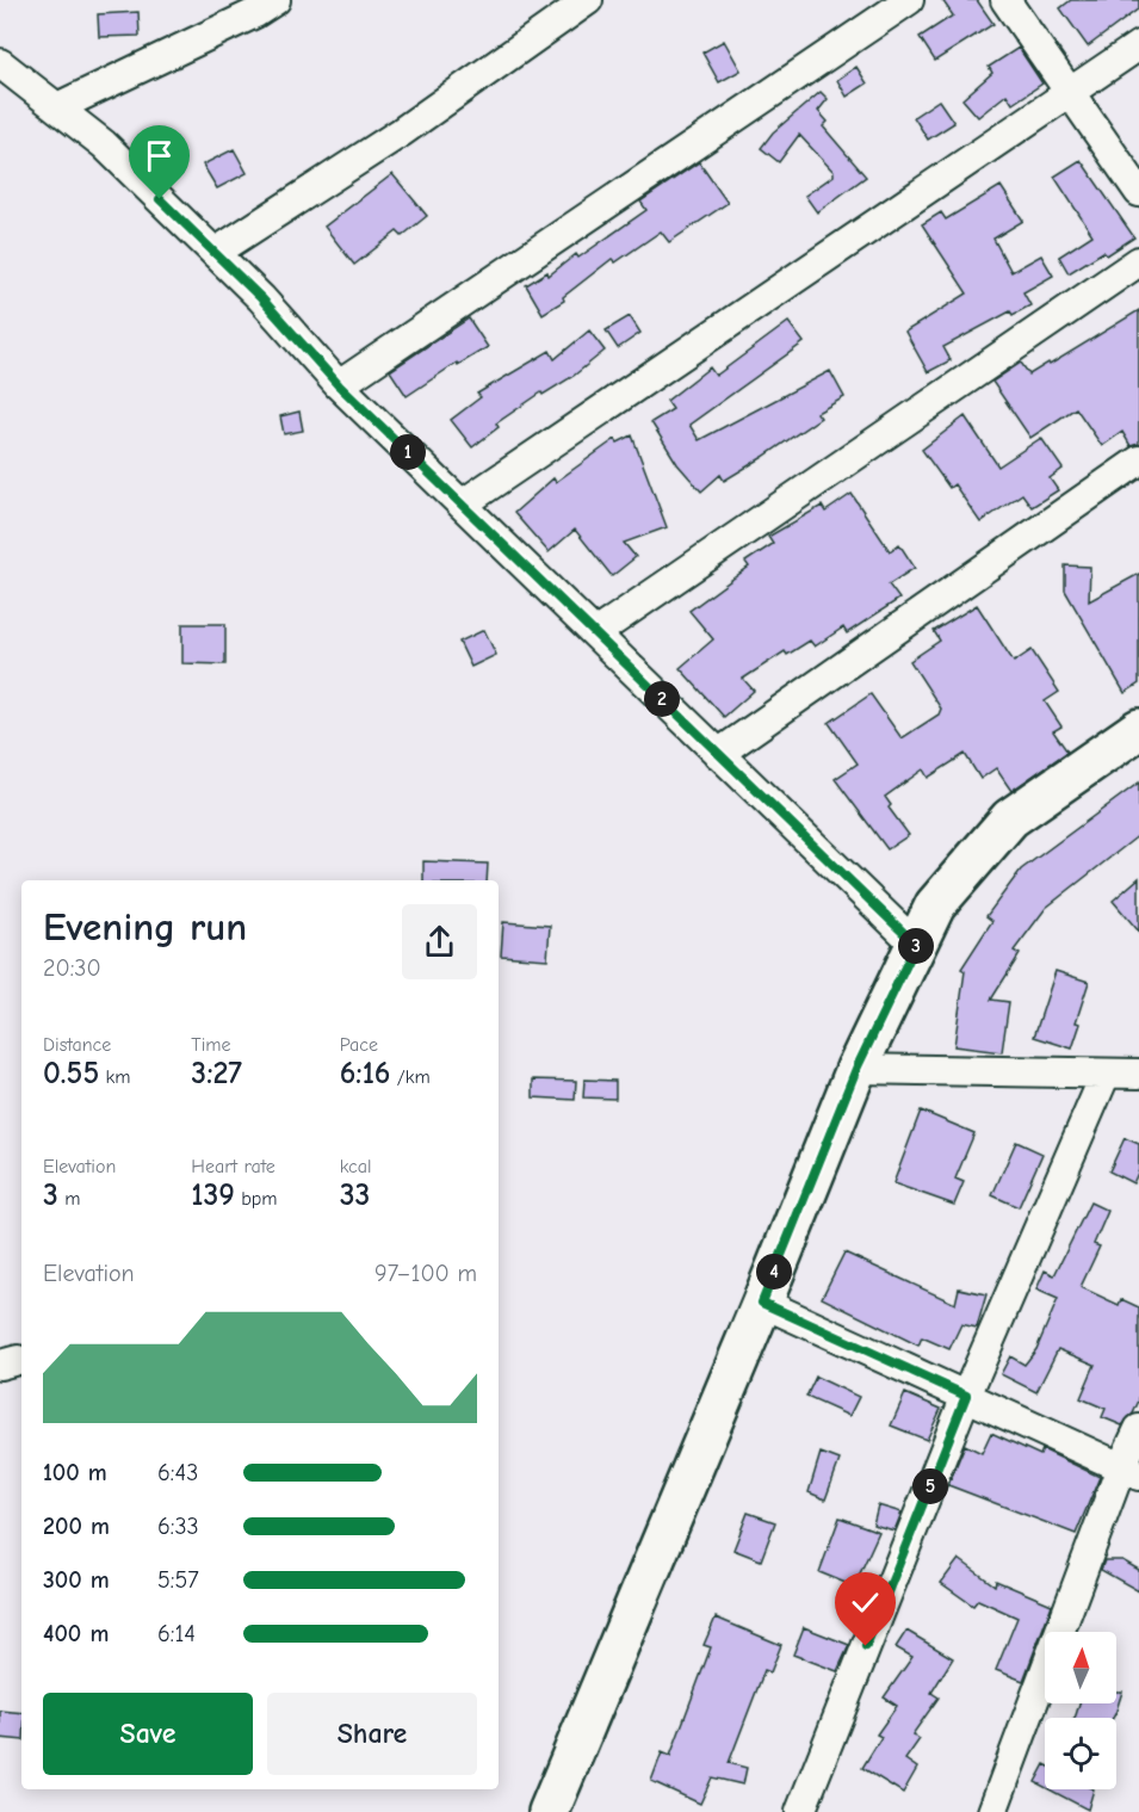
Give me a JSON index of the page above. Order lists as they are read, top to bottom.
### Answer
{
  "north": "top",
  "page": {
    "pins": [
      "1",
      "2",
      "3",
      "4",
      "5"
    ],
    "heading": ["Evening run", "20:30"],
    "stats": [
      ["Distance", "0.55 km"],
      ["Time", "3:27"],
      ["Pace", "6:16 /km"],
      ["Elevation", "3 m"],
      ["Heart rate", "139 bpm"],
      ["kcal", "33"]
    ],
    "chart": ["Elevation", "97–100 m"],
    "list": [
      {
        "name": "100 m",
        "note": "6:43"
      },
      {
        "name": "200 m",
        "note": "6:33"
      },
      {
        "name": "300 m",
        "note": "5:57"
      },
      {
        "name": "400 m",
        "note": "6:14"
      }
    ],
    "buttons": ["Save", "Share"]
  }
}
